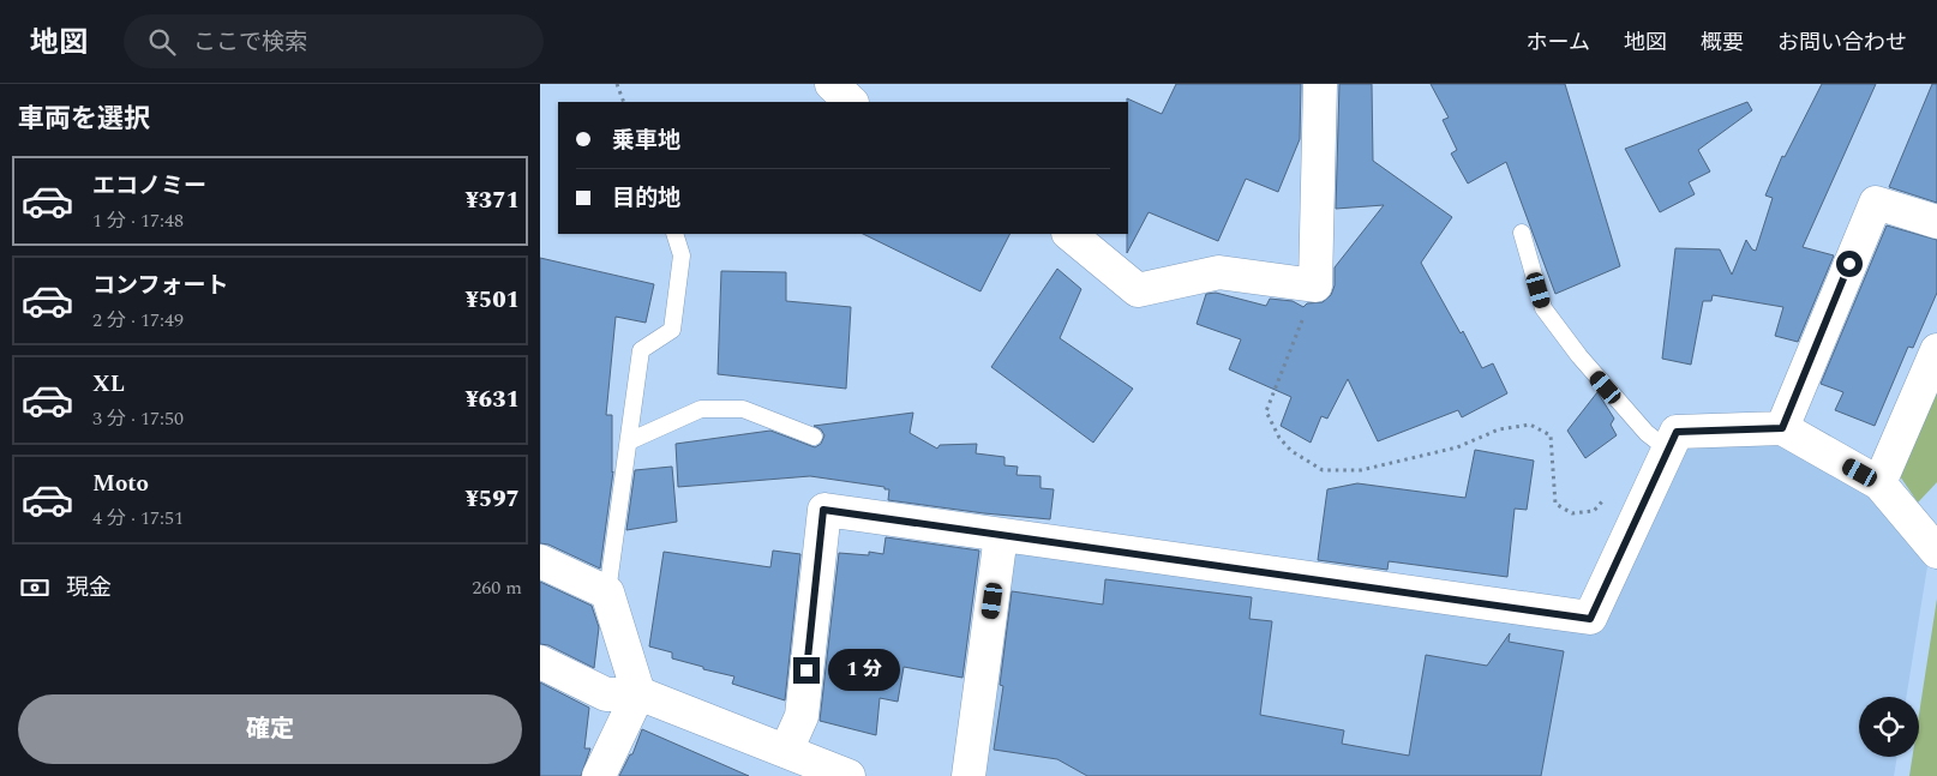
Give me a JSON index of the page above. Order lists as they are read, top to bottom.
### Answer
{
  "page": {
    "header": "地図",
    "search": "ここで検索",
    "nav": [
      "ホーム",
      "地図",
      "概要",
      "お問い合わせ"
    ],
    "heading": "車両を選択",
    "banner": ["乗車地", "目的地"],
    "list": [
      {
        "name": "エコノミー",
        "note": "1 分 · 17:48",
        "value": "¥371"
      },
      {
        "name": "コンフォート",
        "note": "2 分 · 17:49",
        "value": "¥501"
      },
      {
        "name": "XL",
        "note": "3 分 · 17:50",
        "value": "¥631"
      },
      {
        "name": "Moto",
        "note": "4 分 · 17:51",
        "value": "¥597"
      }
    ],
    "pay": ["現金", "260 m"],
    "bubble": "1 分",
    "buttons": "確定"
  }
}
